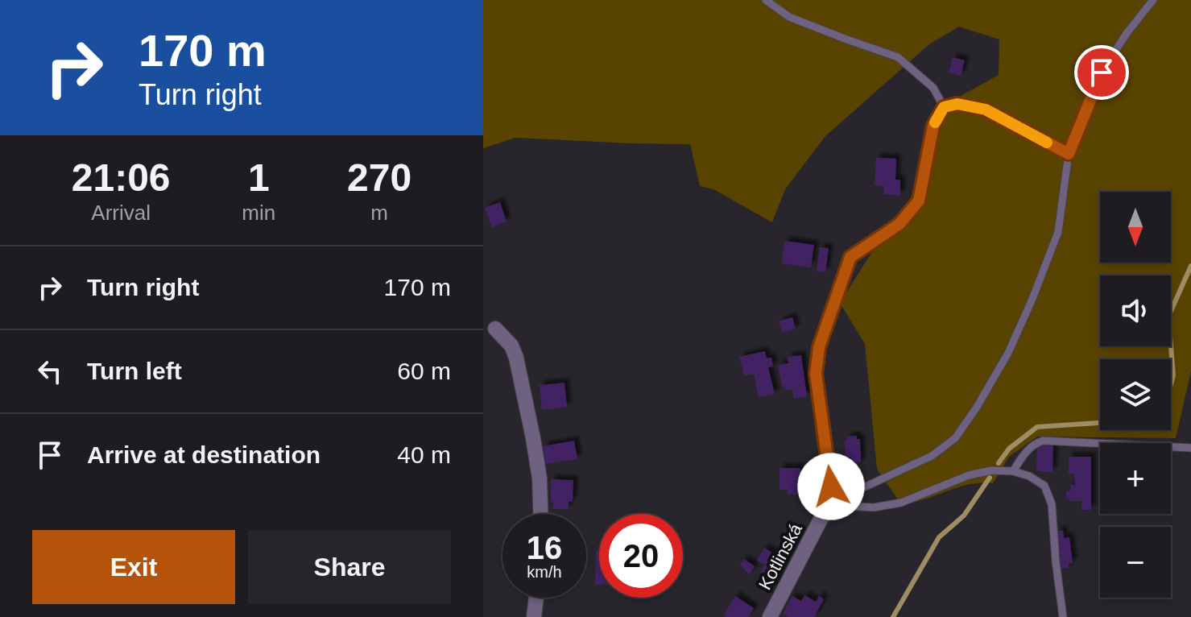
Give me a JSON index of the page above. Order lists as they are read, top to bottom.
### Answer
{
  "streets": {
    "street": ["Kotlinská"]
  },
  "north": "bottom",
  "page": {
    "turn": ["170 m", "Turn right"],
    "eta": [
      "21:06",
      "Arrival",
      "1",
      "min",
      "270",
      "m"
    ],
    "map_buttons": ["+", "−"],
    "list": [
      {
        "name": "Turn right",
        "value": "170 m"
      },
      {
        "name": "Turn left",
        "value": "60 m"
      },
      {
        "name": "Arrive at destination",
        "value": "40 m"
      }
    ],
    "speed": "16 km/h",
    "limit": "20",
    "buttons": ["Exit", "Share"]
  }
}
